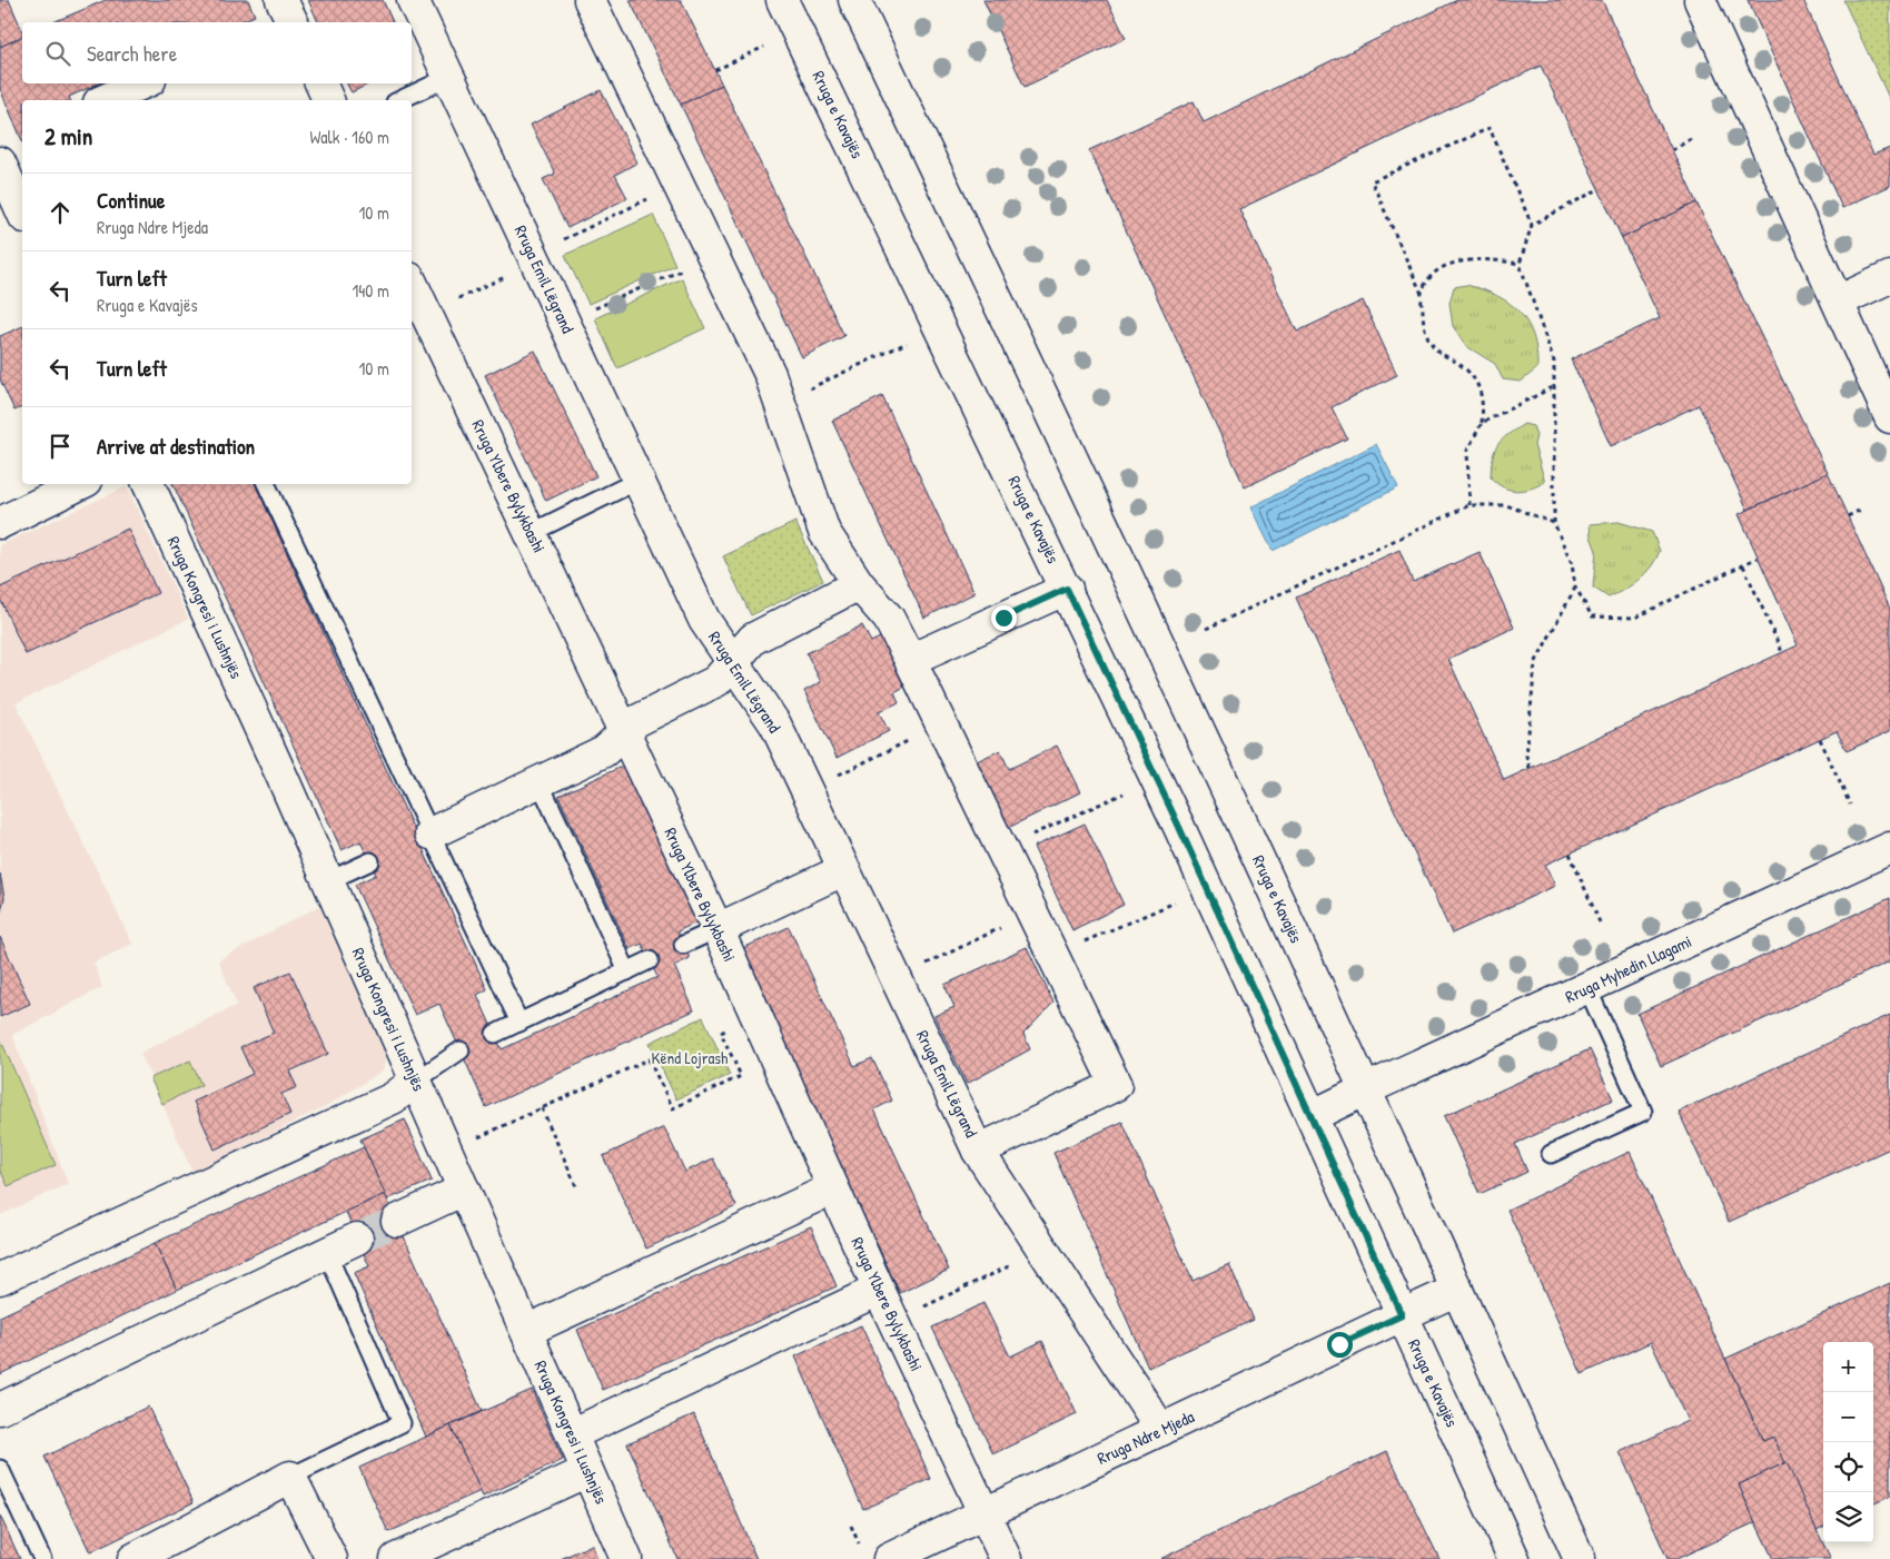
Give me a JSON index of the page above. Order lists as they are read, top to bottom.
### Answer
{
  "streets": {
    "street": [
      "Rruga e Kavajës",
      "Rruga Emil Lëgrand",
      "Rruga Ylbere Bylykbashi",
      "Rruga Kongresi i Lushnjës",
      "Rruga Myhedin Llagami",
      "Rruga Ndre Mjeda"
    ]
  },
  "crossings": [
    ["Rruga e Kavajës", "Rruga Myhedin Llagami"],
    ["Rruga e Kavajës", "Rruga Ndre Mjeda"],
    ["Rruga Emil Lëgrand", "Rruga Ndre Mjeda"],
    ["Rruga Ylbere Bylykbashi", "Rruga Ndre Mjeda"]
  ],
  "parks": ["Kënd Lojrash"],
  "page": {
    "search": "Search here",
    "heading": ["2 min", "Walk · 160 m"],
    "list": [
      ["Continue", "Rruga Ndre Mjeda", "10 m"],
      ["Turn left", "Rruga e Kavajës", "140 m"],
      ["Turn left", "10 m"],
      "Arrive at destination"
    ],
    "map_buttons": ["+", "−"]
  }
}
